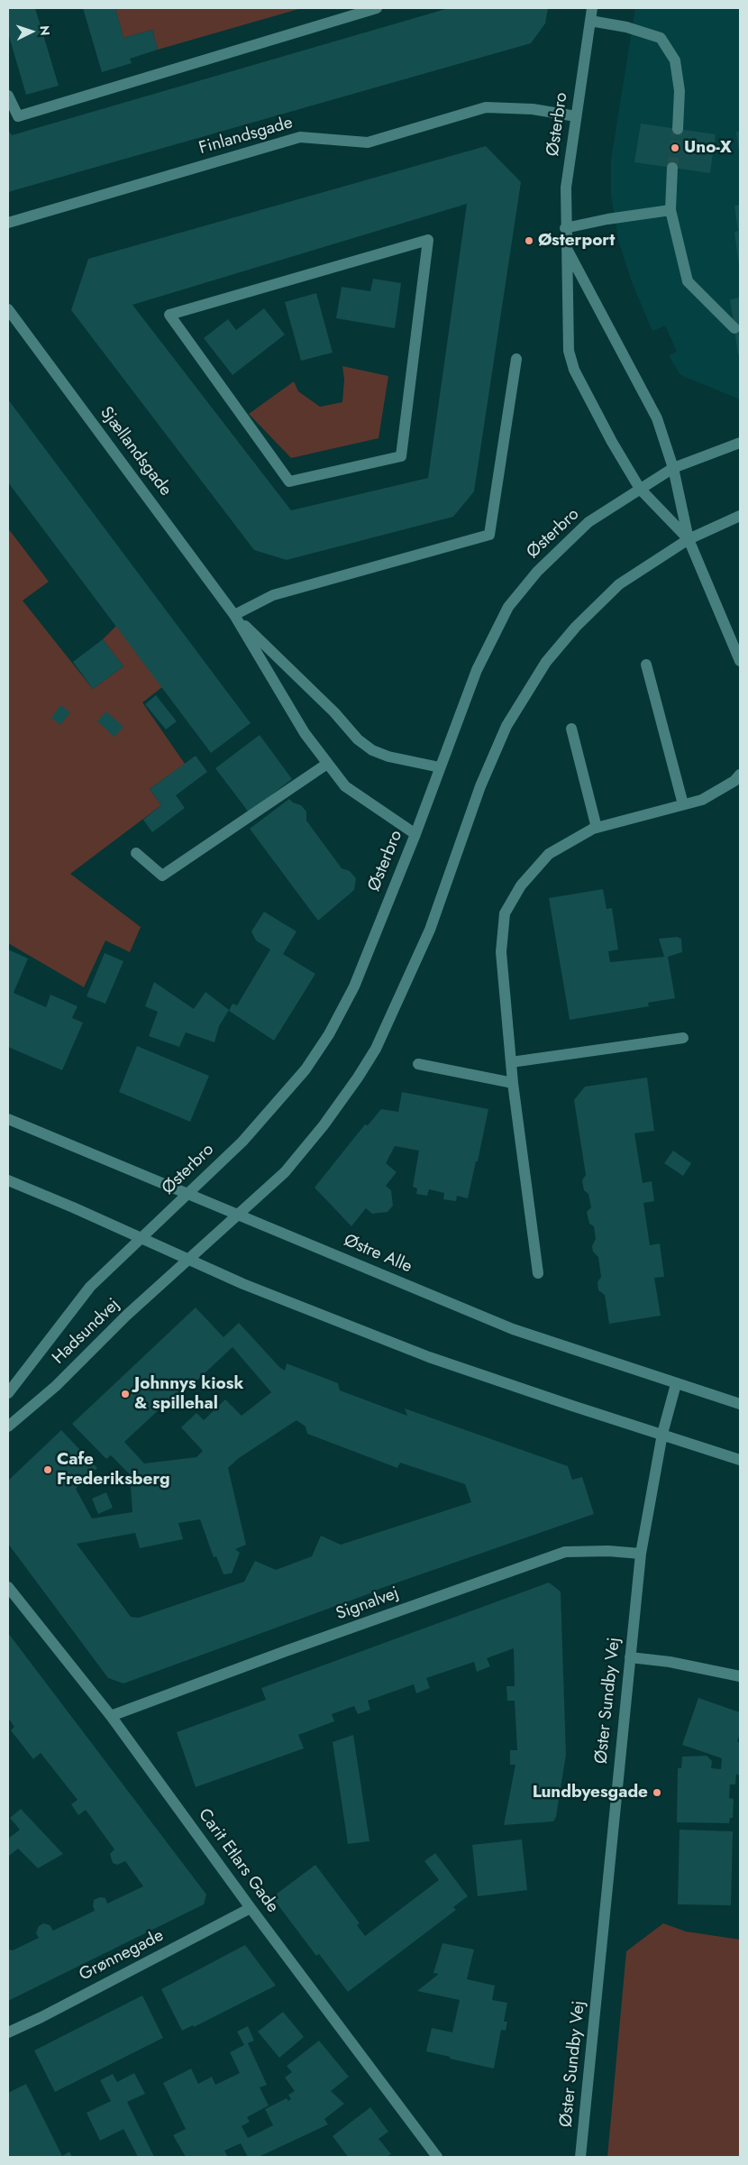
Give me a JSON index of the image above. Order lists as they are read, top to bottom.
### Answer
{
  "streets": {
    "street": [
      "Østerbro",
      "Finlandsgade",
      "Sjællandsgade",
      "Østre Alle",
      "Hadsundvej",
      "Signalvej",
      "Øster Sundby Vej",
      "Carit Etlars Gade",
      "Grønnegade"
    ]
  },
  "crossings": [
    ["Østerbro", "Finlandsgade"],
    ["Østerbro", "Sjællandsgade"],
    ["Østerbro", "Østre Alle"],
    ["Østerbro", "Hadsundvej"],
    ["Østre Alle", "Øster Sundby Vej"],
    ["Signalvej", "Øster Sundby Vej"],
    ["Signalvej", "Carit Etlars Gade"],
    ["Carit Etlars Gade", "Grønnegade"]
  ],
  "places": [
    "Uno-X",
    "Østerport",
    "Johnnys kiosk & spillehal",
    "Cafe Frederiksberg",
    "Lundbyesgade"
  ],
  "north": "right"
}
